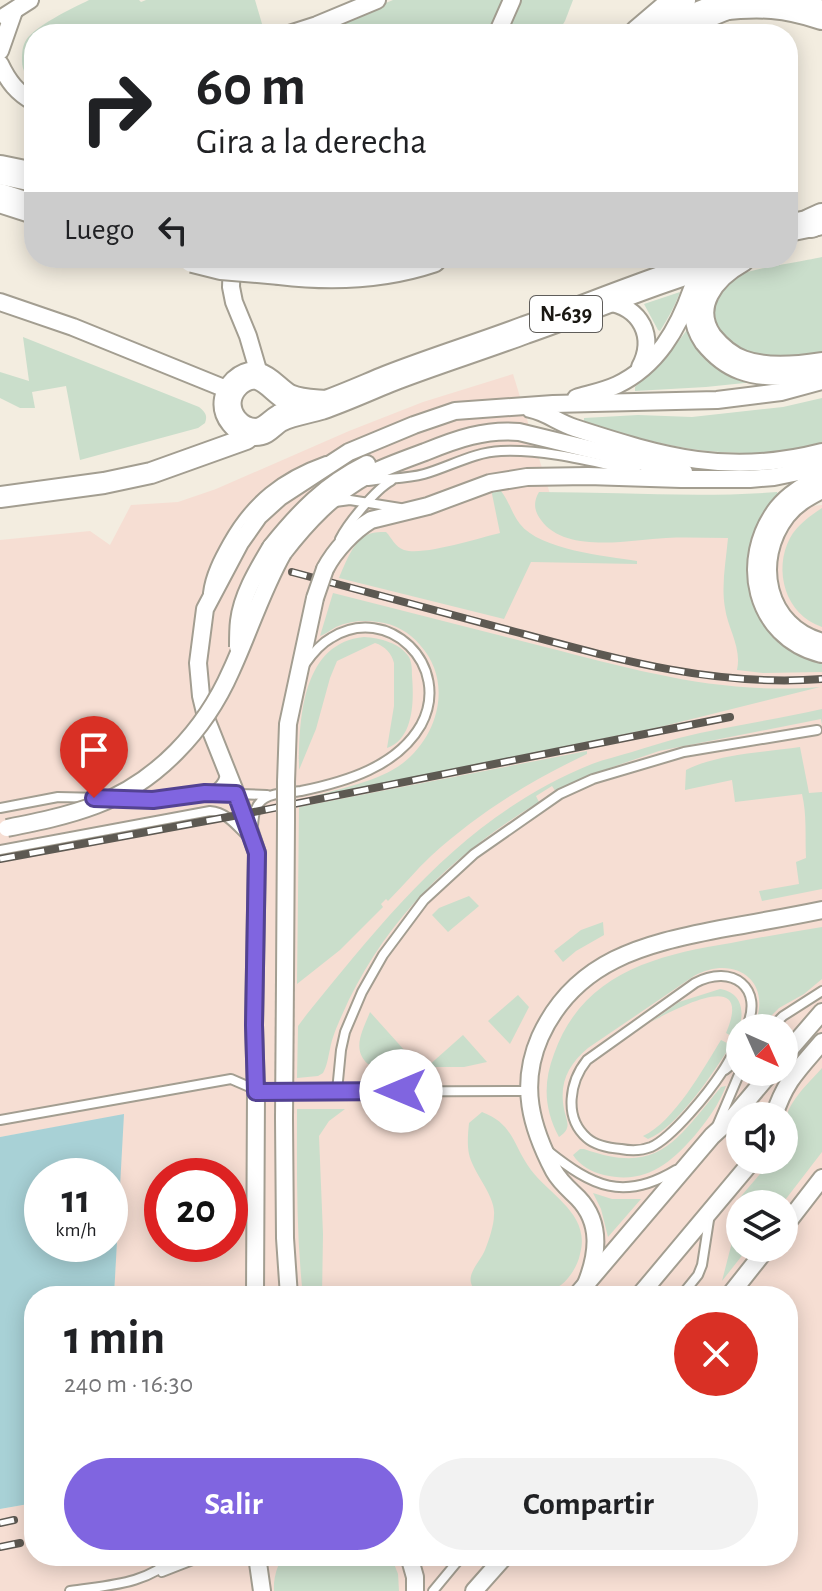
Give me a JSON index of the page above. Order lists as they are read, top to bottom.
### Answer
{
  "streets": {
    "highway": ["N-639"]
  },
  "north": "bottom right",
  "page": {
    "turn": ["60 m", "Gira a la derecha"],
    "then": "Luego",
    "speed": "11 km/h",
    "limit": "20",
    "heading": ["1 min", "240 m · 16:30"],
    "buttons": ["Salir", "Compartir"]
  }
}
